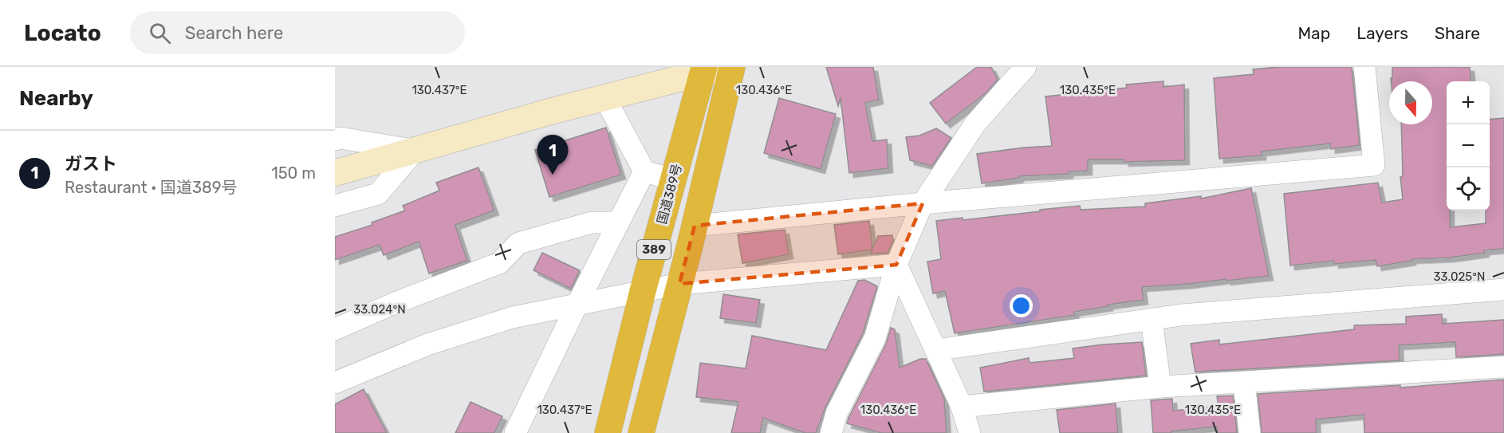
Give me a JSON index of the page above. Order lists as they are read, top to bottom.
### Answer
{
  "streets": {
    "highway": ["国道389号", "389"]
  },
  "north": "bottom",
  "page": {
    "header": "Locato",
    "search": "Search here",
    "nav": ["Map", "Layers", "Share"],
    "heading": "Nearby",
    "map_buttons": ["+", "−"],
    "list": [
      {
        "mark": "1",
        "name": "ガスト",
        "note": "Restaurant · 国道389号",
        "value": "150 m"
      }
    ],
    "pins": "1"
  },
  "coordinates": [
    "130.437°E",
    "130.436°E",
    "130.435°E",
    "33.025°N",
    "33.024°N"
  ]
}
